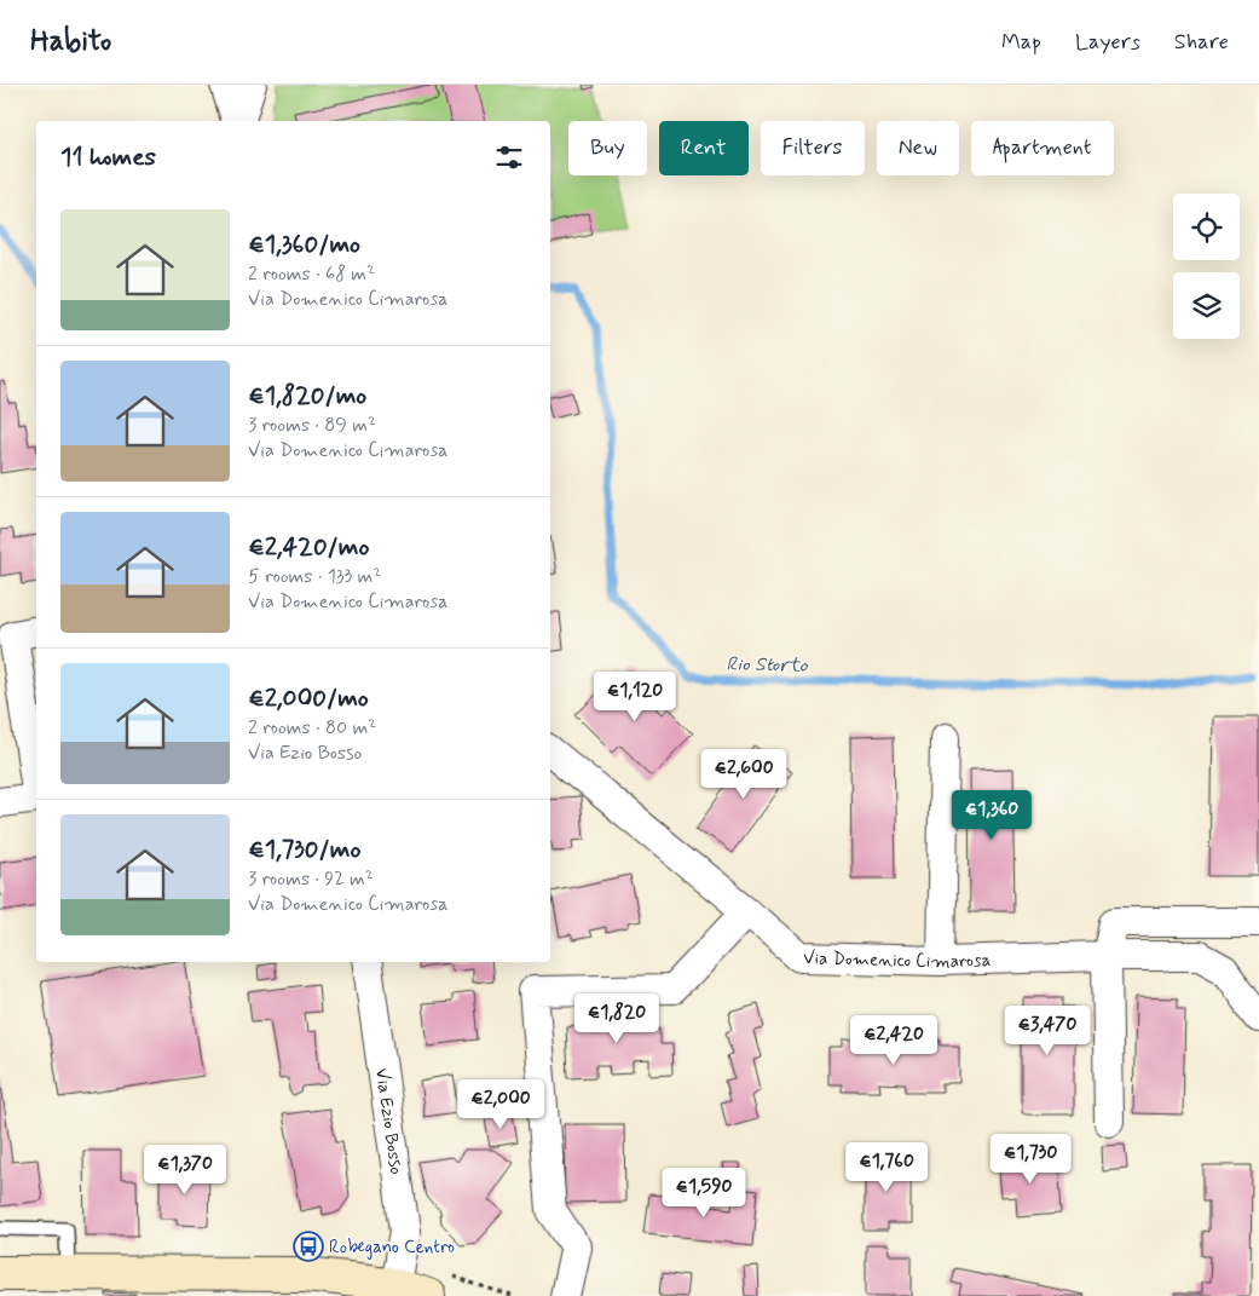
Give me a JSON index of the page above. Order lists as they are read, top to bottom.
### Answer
{
  "streets": {
    "street": ["Via Domenico Cimarosa", "Via Ezio Bosso"]
  },
  "water": ["Rio Storto"],
  "places": {
    "bus stop": ["Robegano Centro"]
  },
  "page": {
    "header": "Habito",
    "nav": ["Map", "Layers", "Share"],
    "chip": [
      "Buy",
      "Rent",
      "Filters",
      "New",
      "Apartment"
    ],
    "heading": "11 homes",
    "list": [
      {
        "name": "€1,360/mo",
        "note": "2 rooms · 68 m² · Via Domenico Cimarosa"
      },
      {
        "name": "€1,820/mo",
        "note": "3 rooms · 89 m² · Via Domenico Cimarosa"
      },
      {
        "name": "€2,420/mo",
        "note": "5 rooms · 133 m² · Via Domenico Cimarosa"
      },
      {
        "name": "€2,000/mo",
        "note": "2 rooms · 80 m² · Via Ezio Bosso"
      },
      {
        "name": "€1,730/mo",
        "note": "3 rooms · 92 m² · Via Domenico Cimarosa"
      }
    ],
    "price": [
      "€1,120",
      "€2,600",
      "€1,360",
      "€1,820",
      "€3,470",
      "€2,420",
      "€2,000",
      "€1,730",
      "€1,760",
      "€1,370",
      "€1,590"
    ]
  }
}
